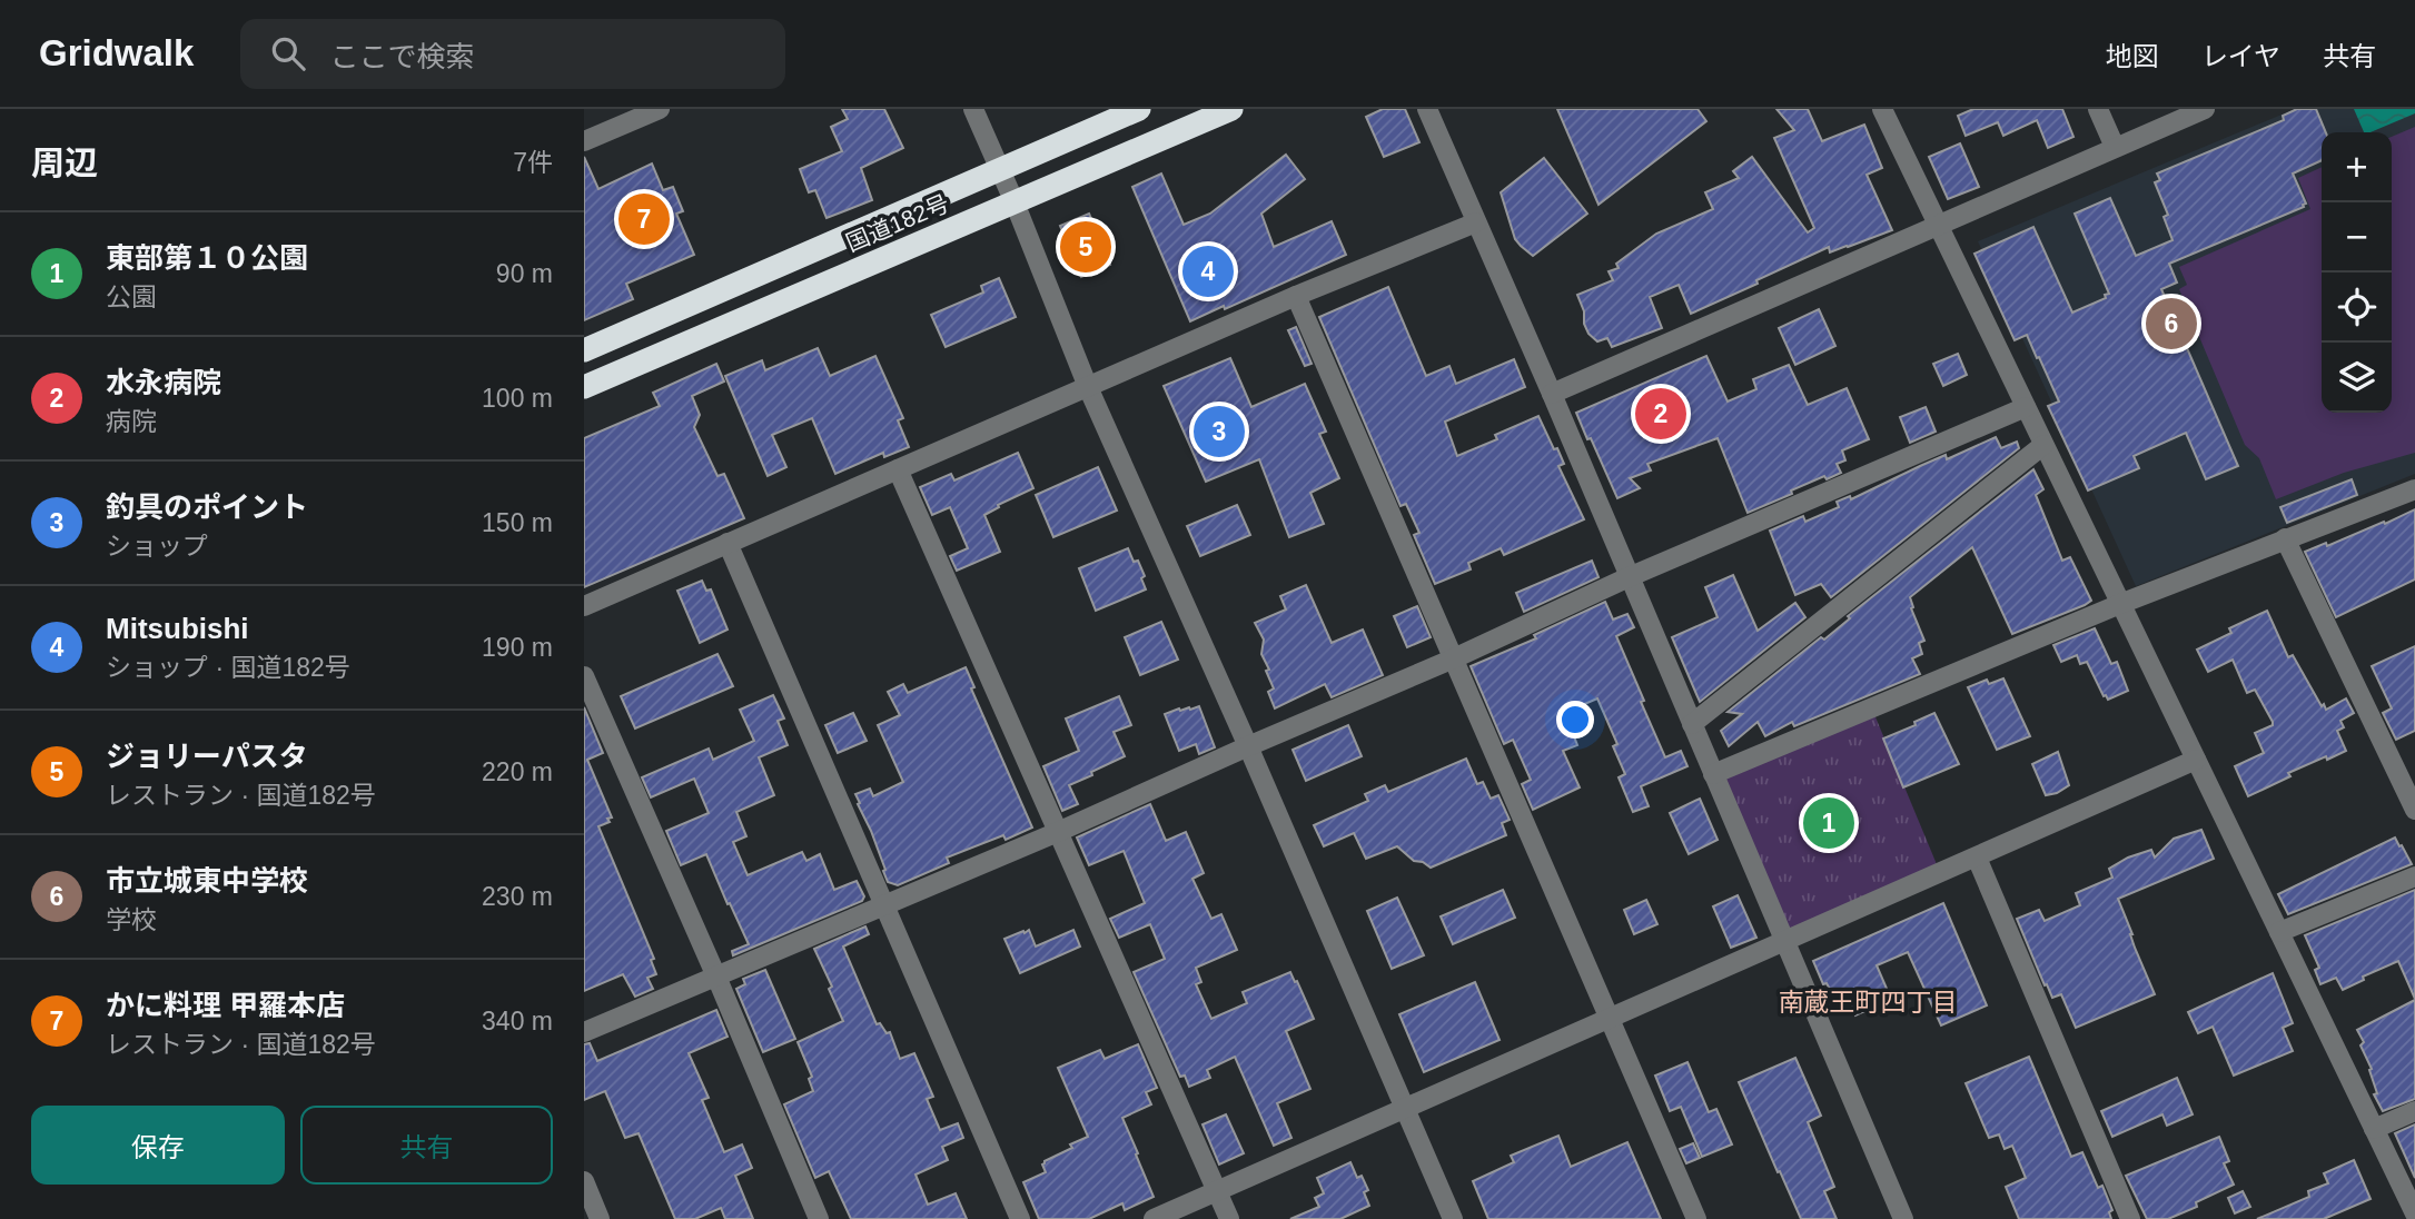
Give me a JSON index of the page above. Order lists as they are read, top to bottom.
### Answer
{
  "streets": {
    "highway": ["国道182号"]
  },
  "districts": ["南蔵王町四丁目"],
  "page": {
    "header": "Gridwalk",
    "search": "ここで検索",
    "nav": ["地図", "レイヤ", "共有"],
    "heading": ["周辺", "7件"],
    "map_buttons": ["+", "−"],
    "pins": [
      "7",
      "5",
      "4",
      "6",
      "2",
      "3",
      "1"
    ],
    "list": [
      {
        "mark": "1",
        "name": "東部第１０公園",
        "note": "公園",
        "value": "90 m"
      },
      {
        "mark": "2",
        "name": "水永病院",
        "note": "病院",
        "value": "100 m"
      },
      {
        "mark": "3",
        "name": "釣具のポイント",
        "note": "ショップ",
        "value": "150 m"
      },
      {
        "mark": "4",
        "name": "Mitsubishi",
        "note": "ショップ · 国道182号",
        "value": "190 m"
      },
      {
        "mark": "5",
        "name": "ジョリーパスタ",
        "note": "レストラン · 国道182号",
        "value": "220 m"
      },
      {
        "mark": "6",
        "name": "市立城東中学校",
        "note": "学校",
        "value": "230 m"
      },
      {
        "mark": "7",
        "name": "かに料理 甲羅本店",
        "note": "レストラン · 国道182号",
        "value": "340 m"
      }
    ],
    "buttons": ["保存", "共有"]
  }
}
